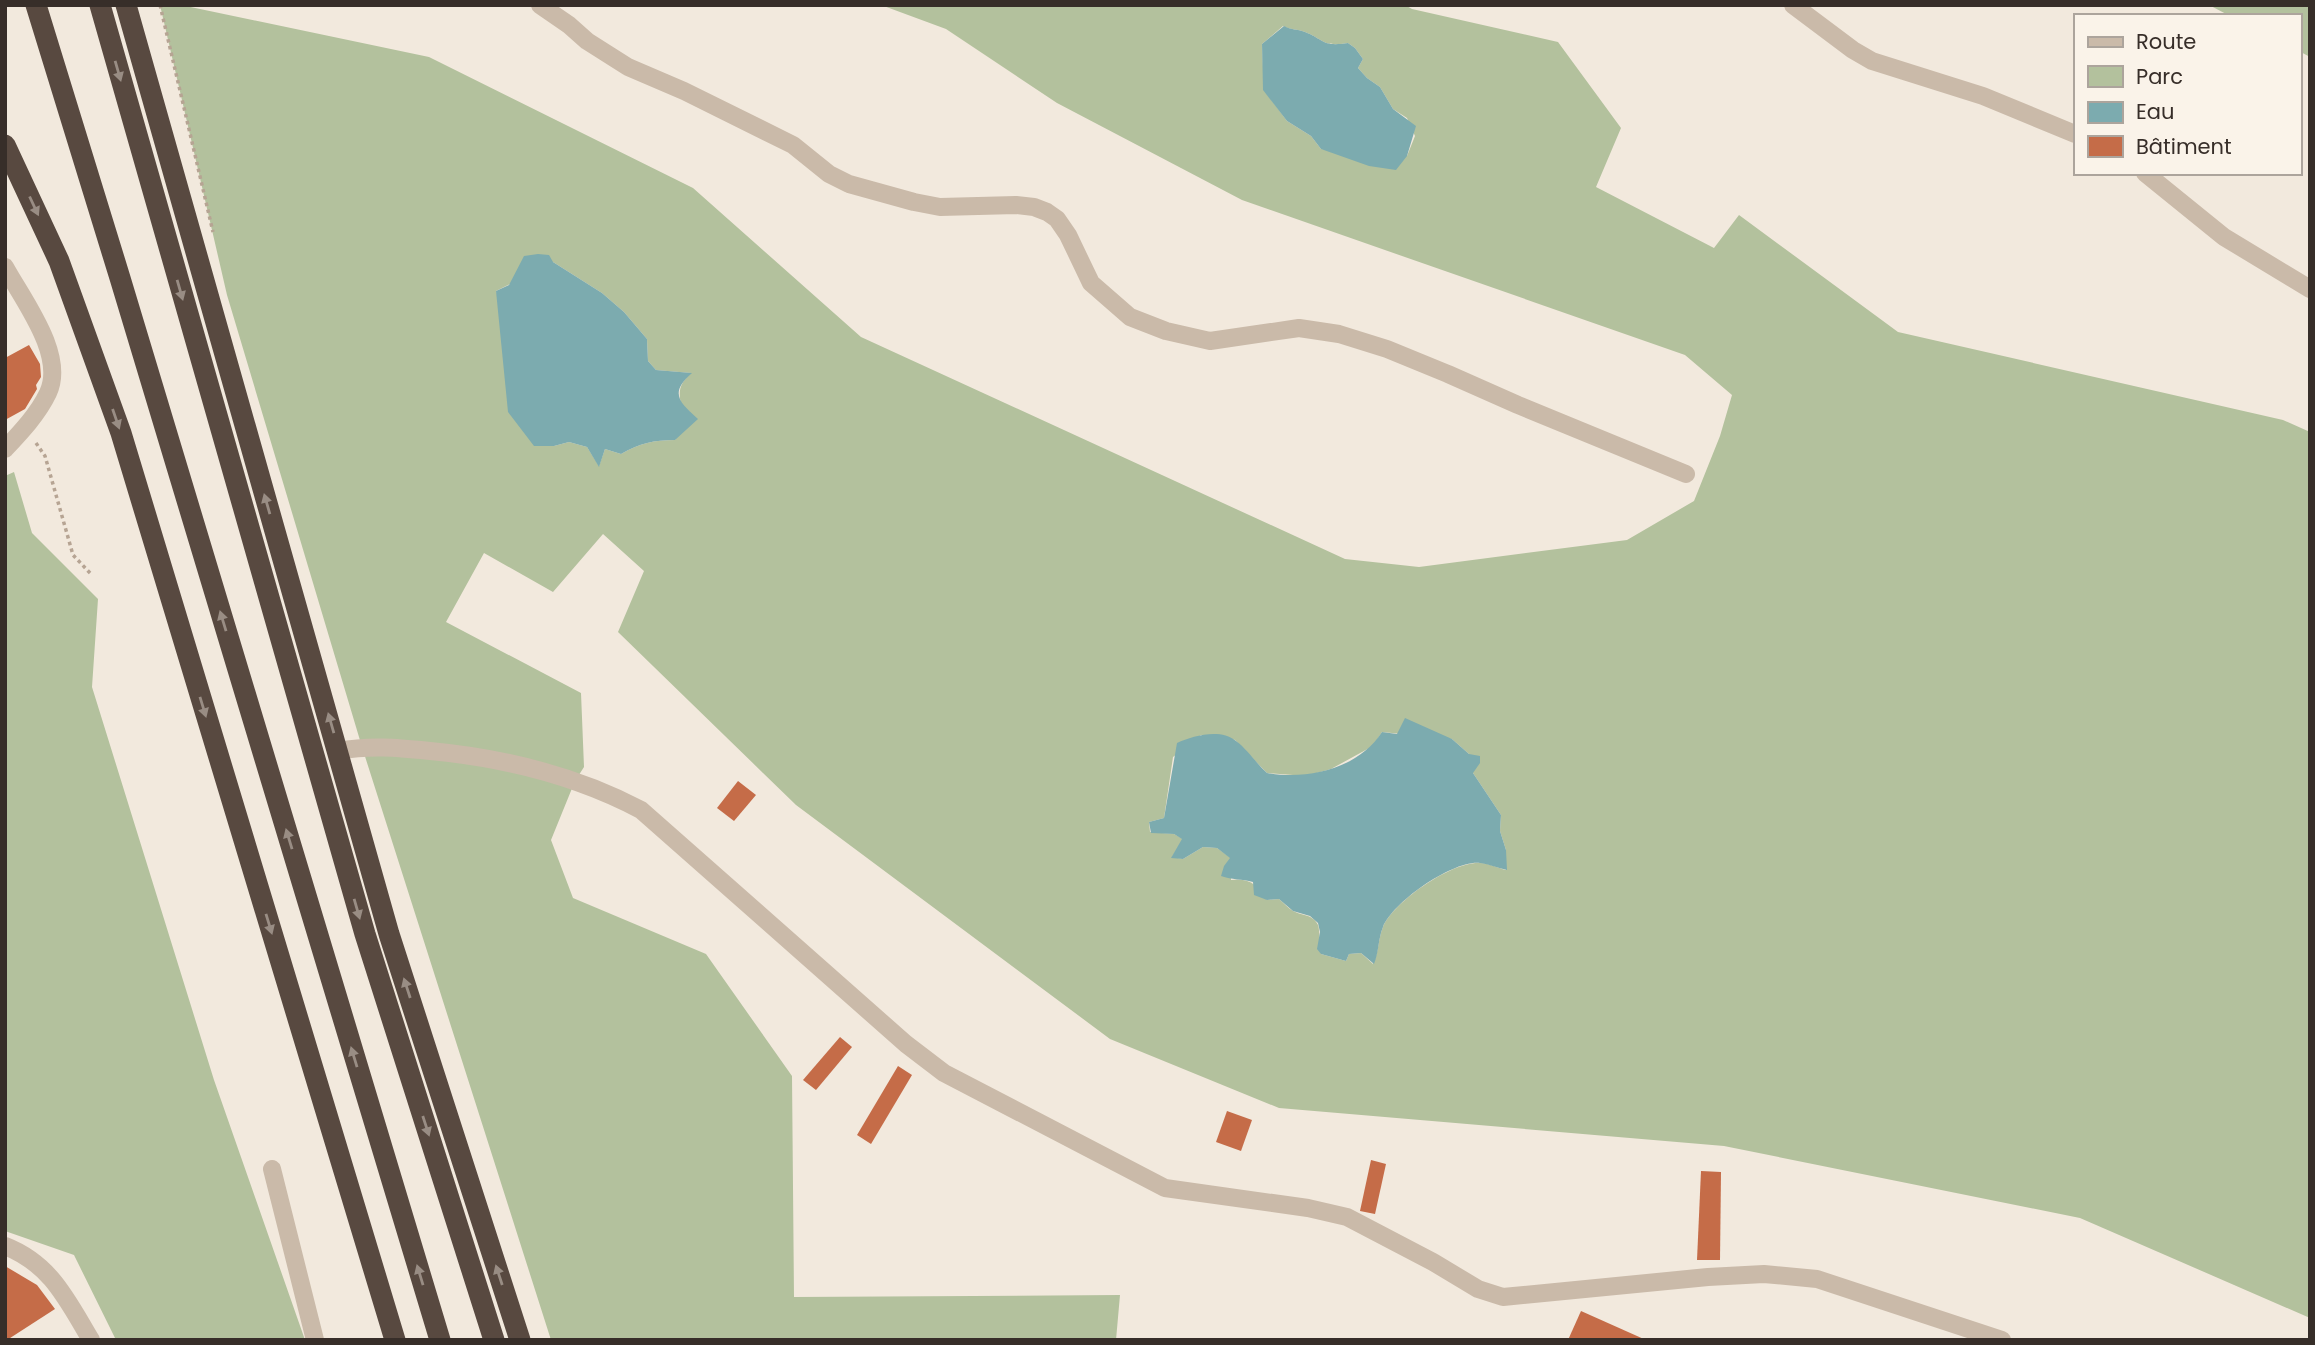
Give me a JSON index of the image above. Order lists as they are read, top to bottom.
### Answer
{
  "legend": [
    "Route",
    "Parc",
    "Eau",
    "Bâtiment"
  ]
}
